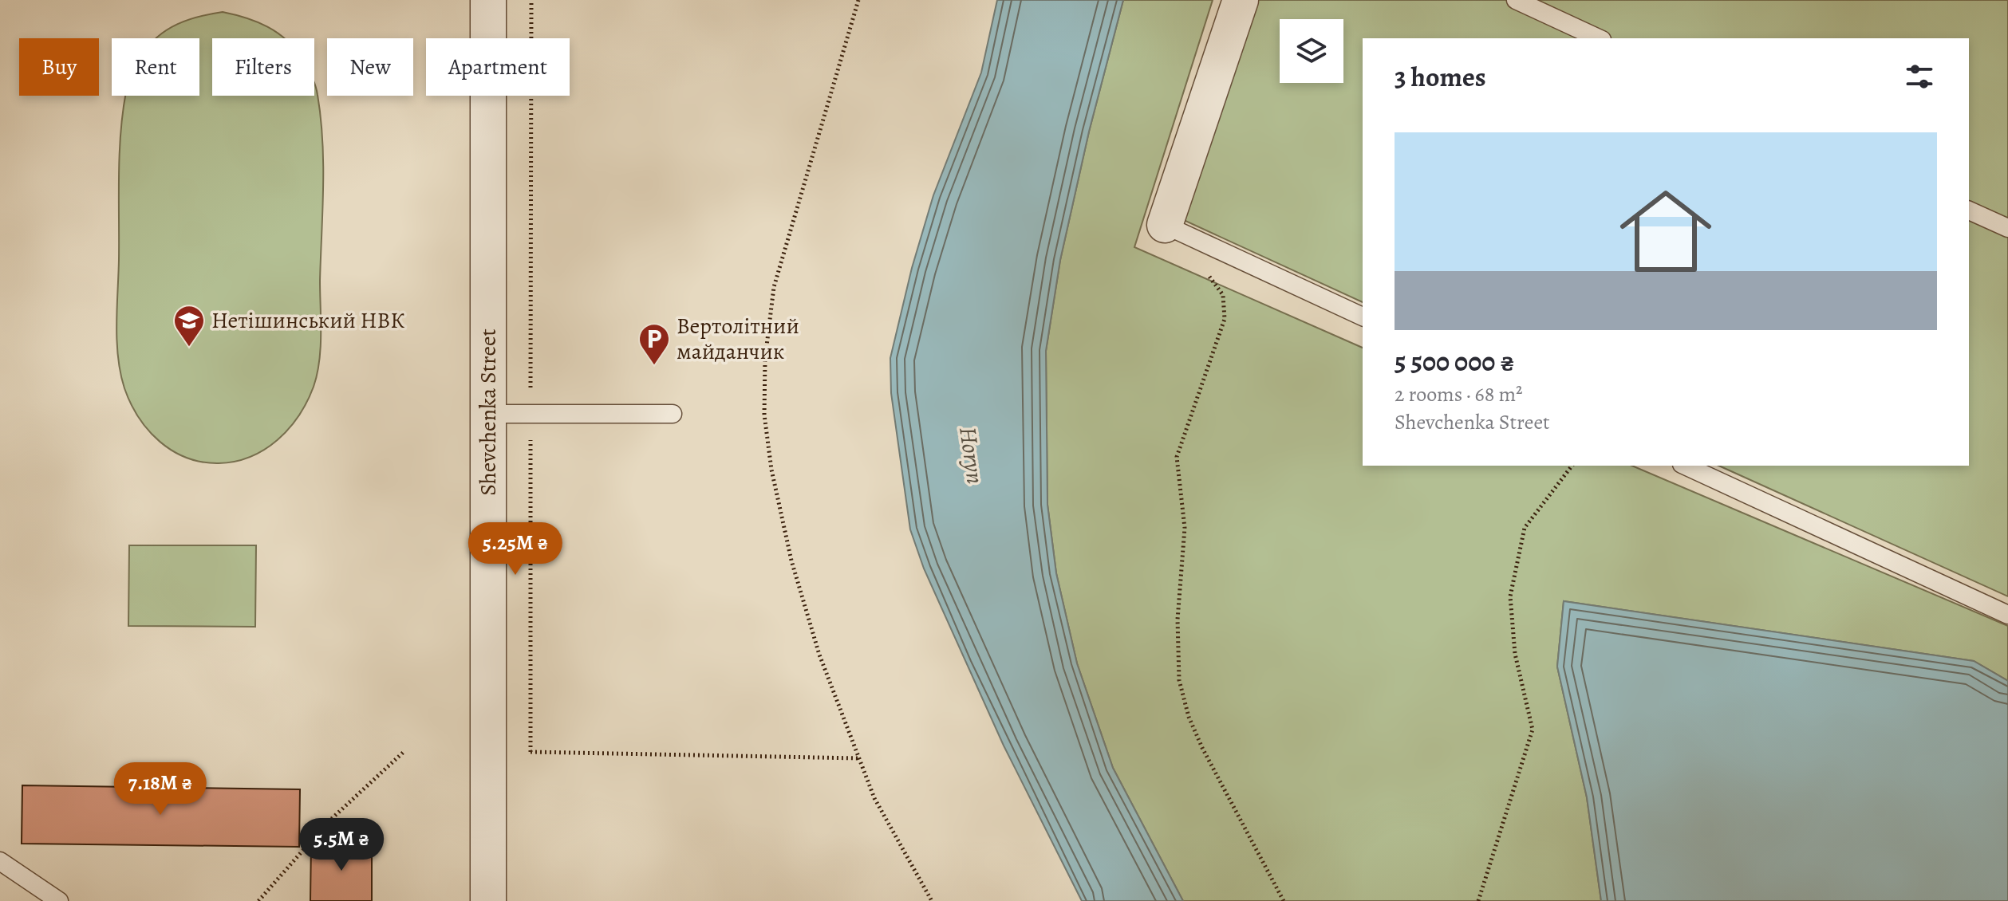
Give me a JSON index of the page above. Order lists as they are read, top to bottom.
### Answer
{
  "streets": {
    "street": ["Shevchenka Street"]
  },
  "water": ["Horyn"],
  "places": {
    "school or university": ["Нетішинський НВК"],
    "parking": ["Вертолітний майданчик"]
  },
  "page": {
    "chip": [
      "Buy",
      "Rent",
      "Filters",
      "New",
      "Apartment"
    ],
    "heading": "3 homes",
    "list": [
      {
        "name": "5 500 000 ₴",
        "note": "2 rooms · 68 m² · Shevchenka Street"
      }
    ],
    "price": ["5.25M ₴", "7.18M ₴", "5.5M ₴"]
  }
}
